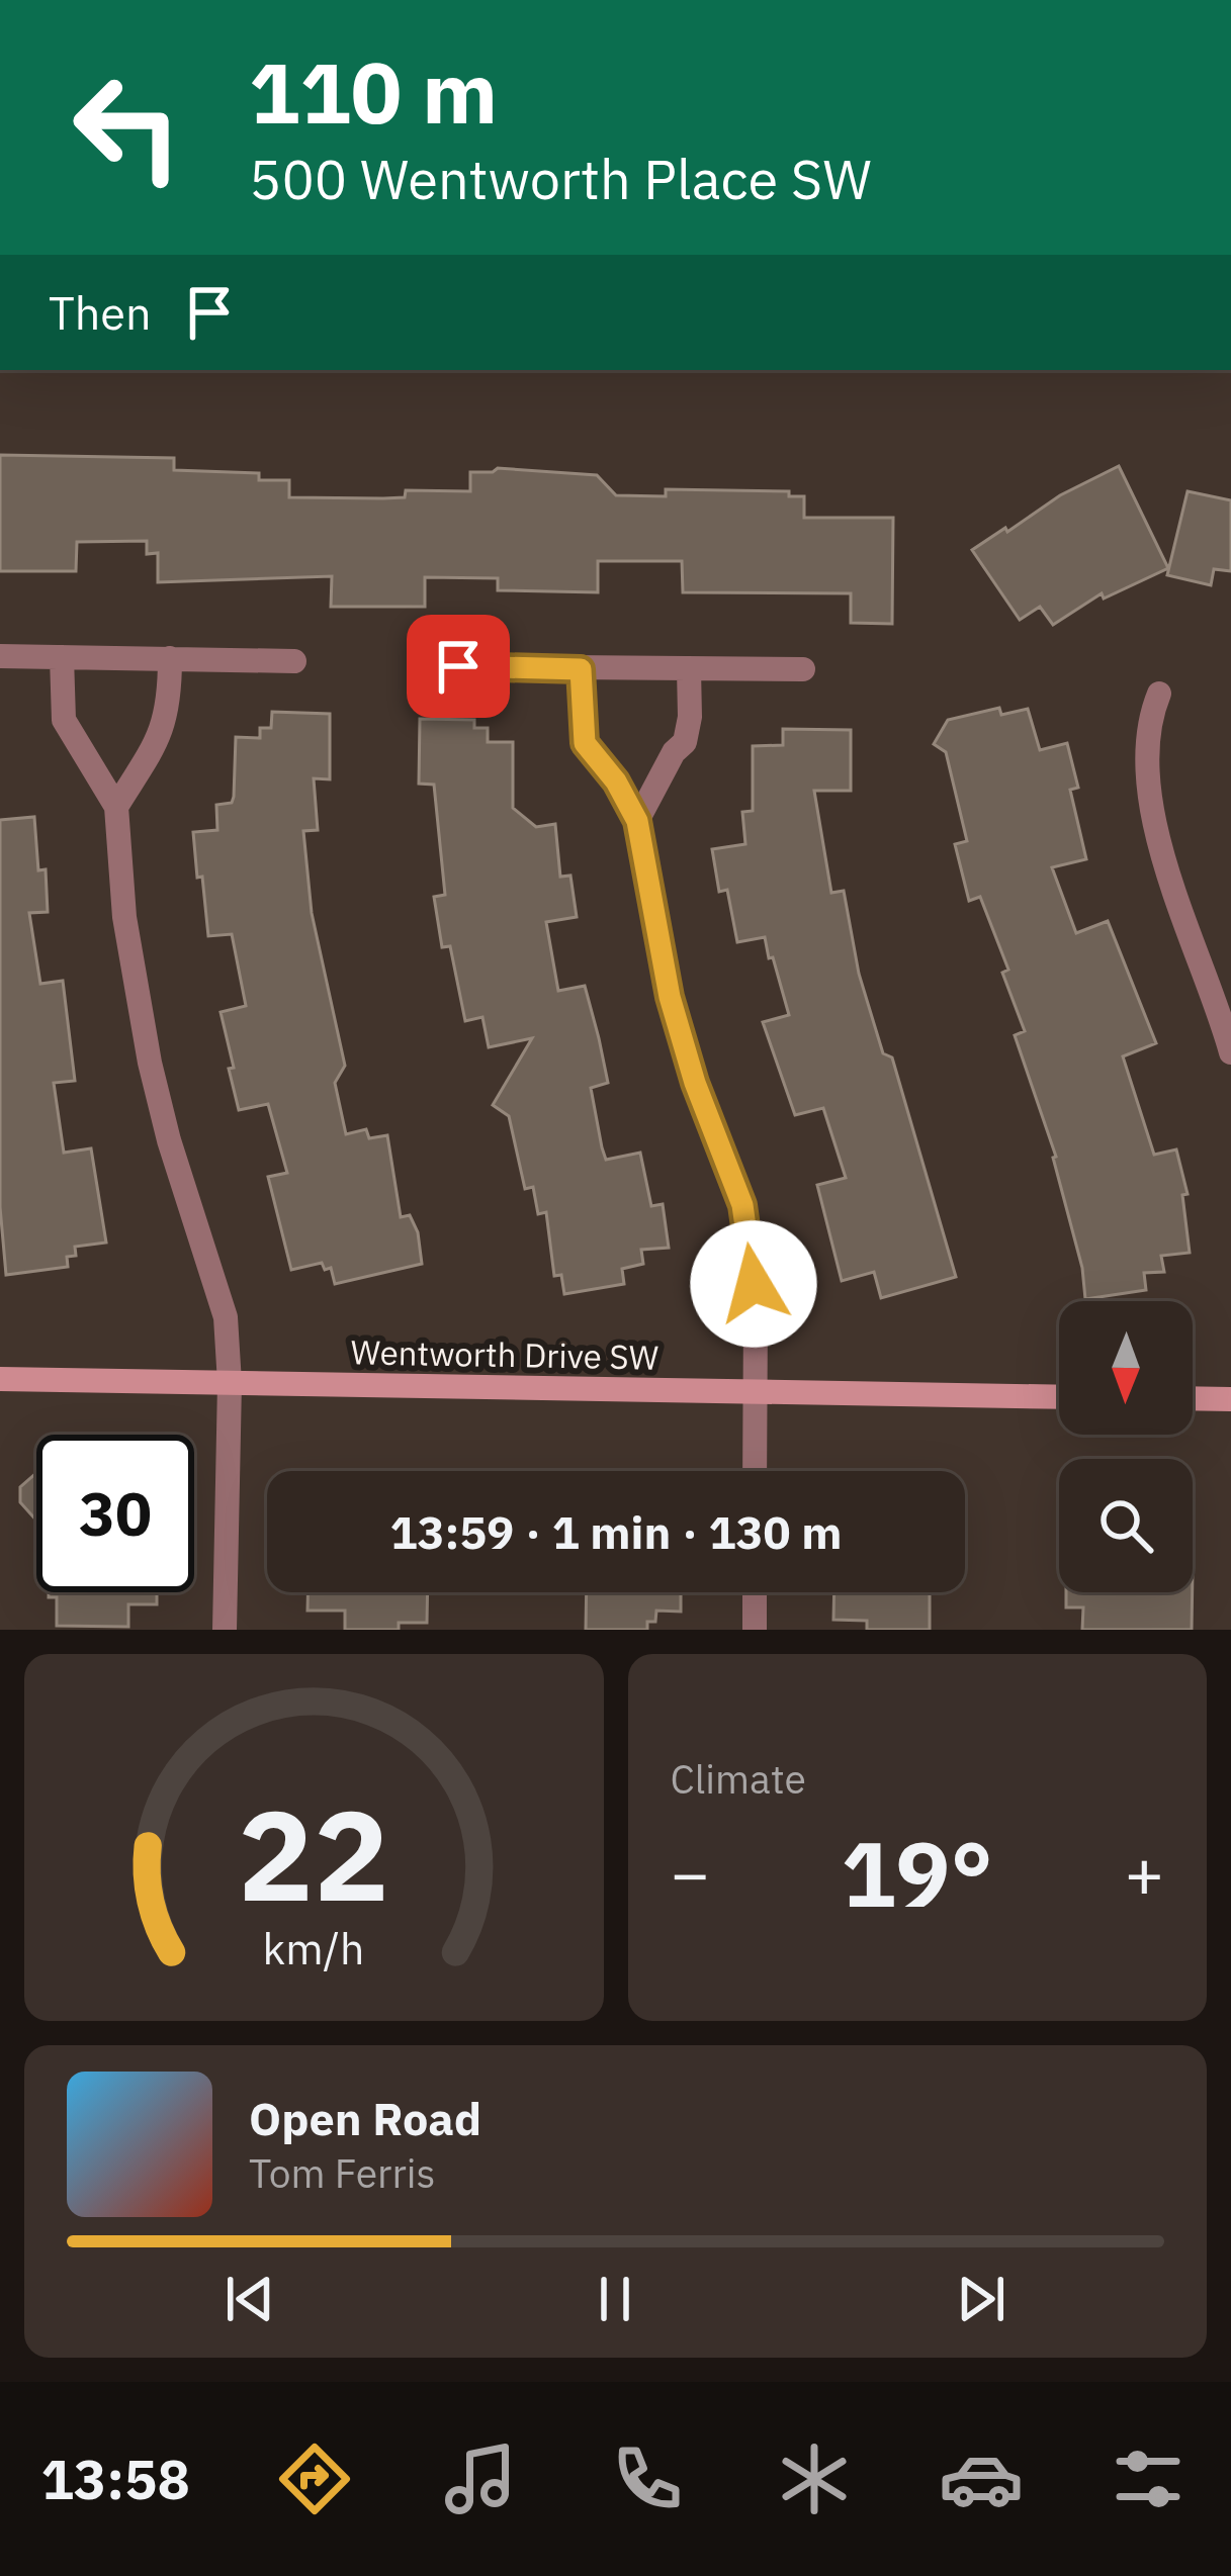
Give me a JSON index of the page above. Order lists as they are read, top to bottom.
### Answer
{
  "streets": {
    "street": ["Wentworth Drive SW"]
  },
  "north": "bottom",
  "page": {
    "turn": ["110 m", "500 Wentworth Place SW"],
    "then": "Then",
    "limit": "30",
    "trip": "13:59 · 1 min · 130 m",
    "tile": "Climate",
    "heat": ["−", "19°", "+"],
    "song": ["Open Road", "Tom Ferris"],
    "tabs": "13:58",
    "gauge": ["22", "km/h"]
  }
}
